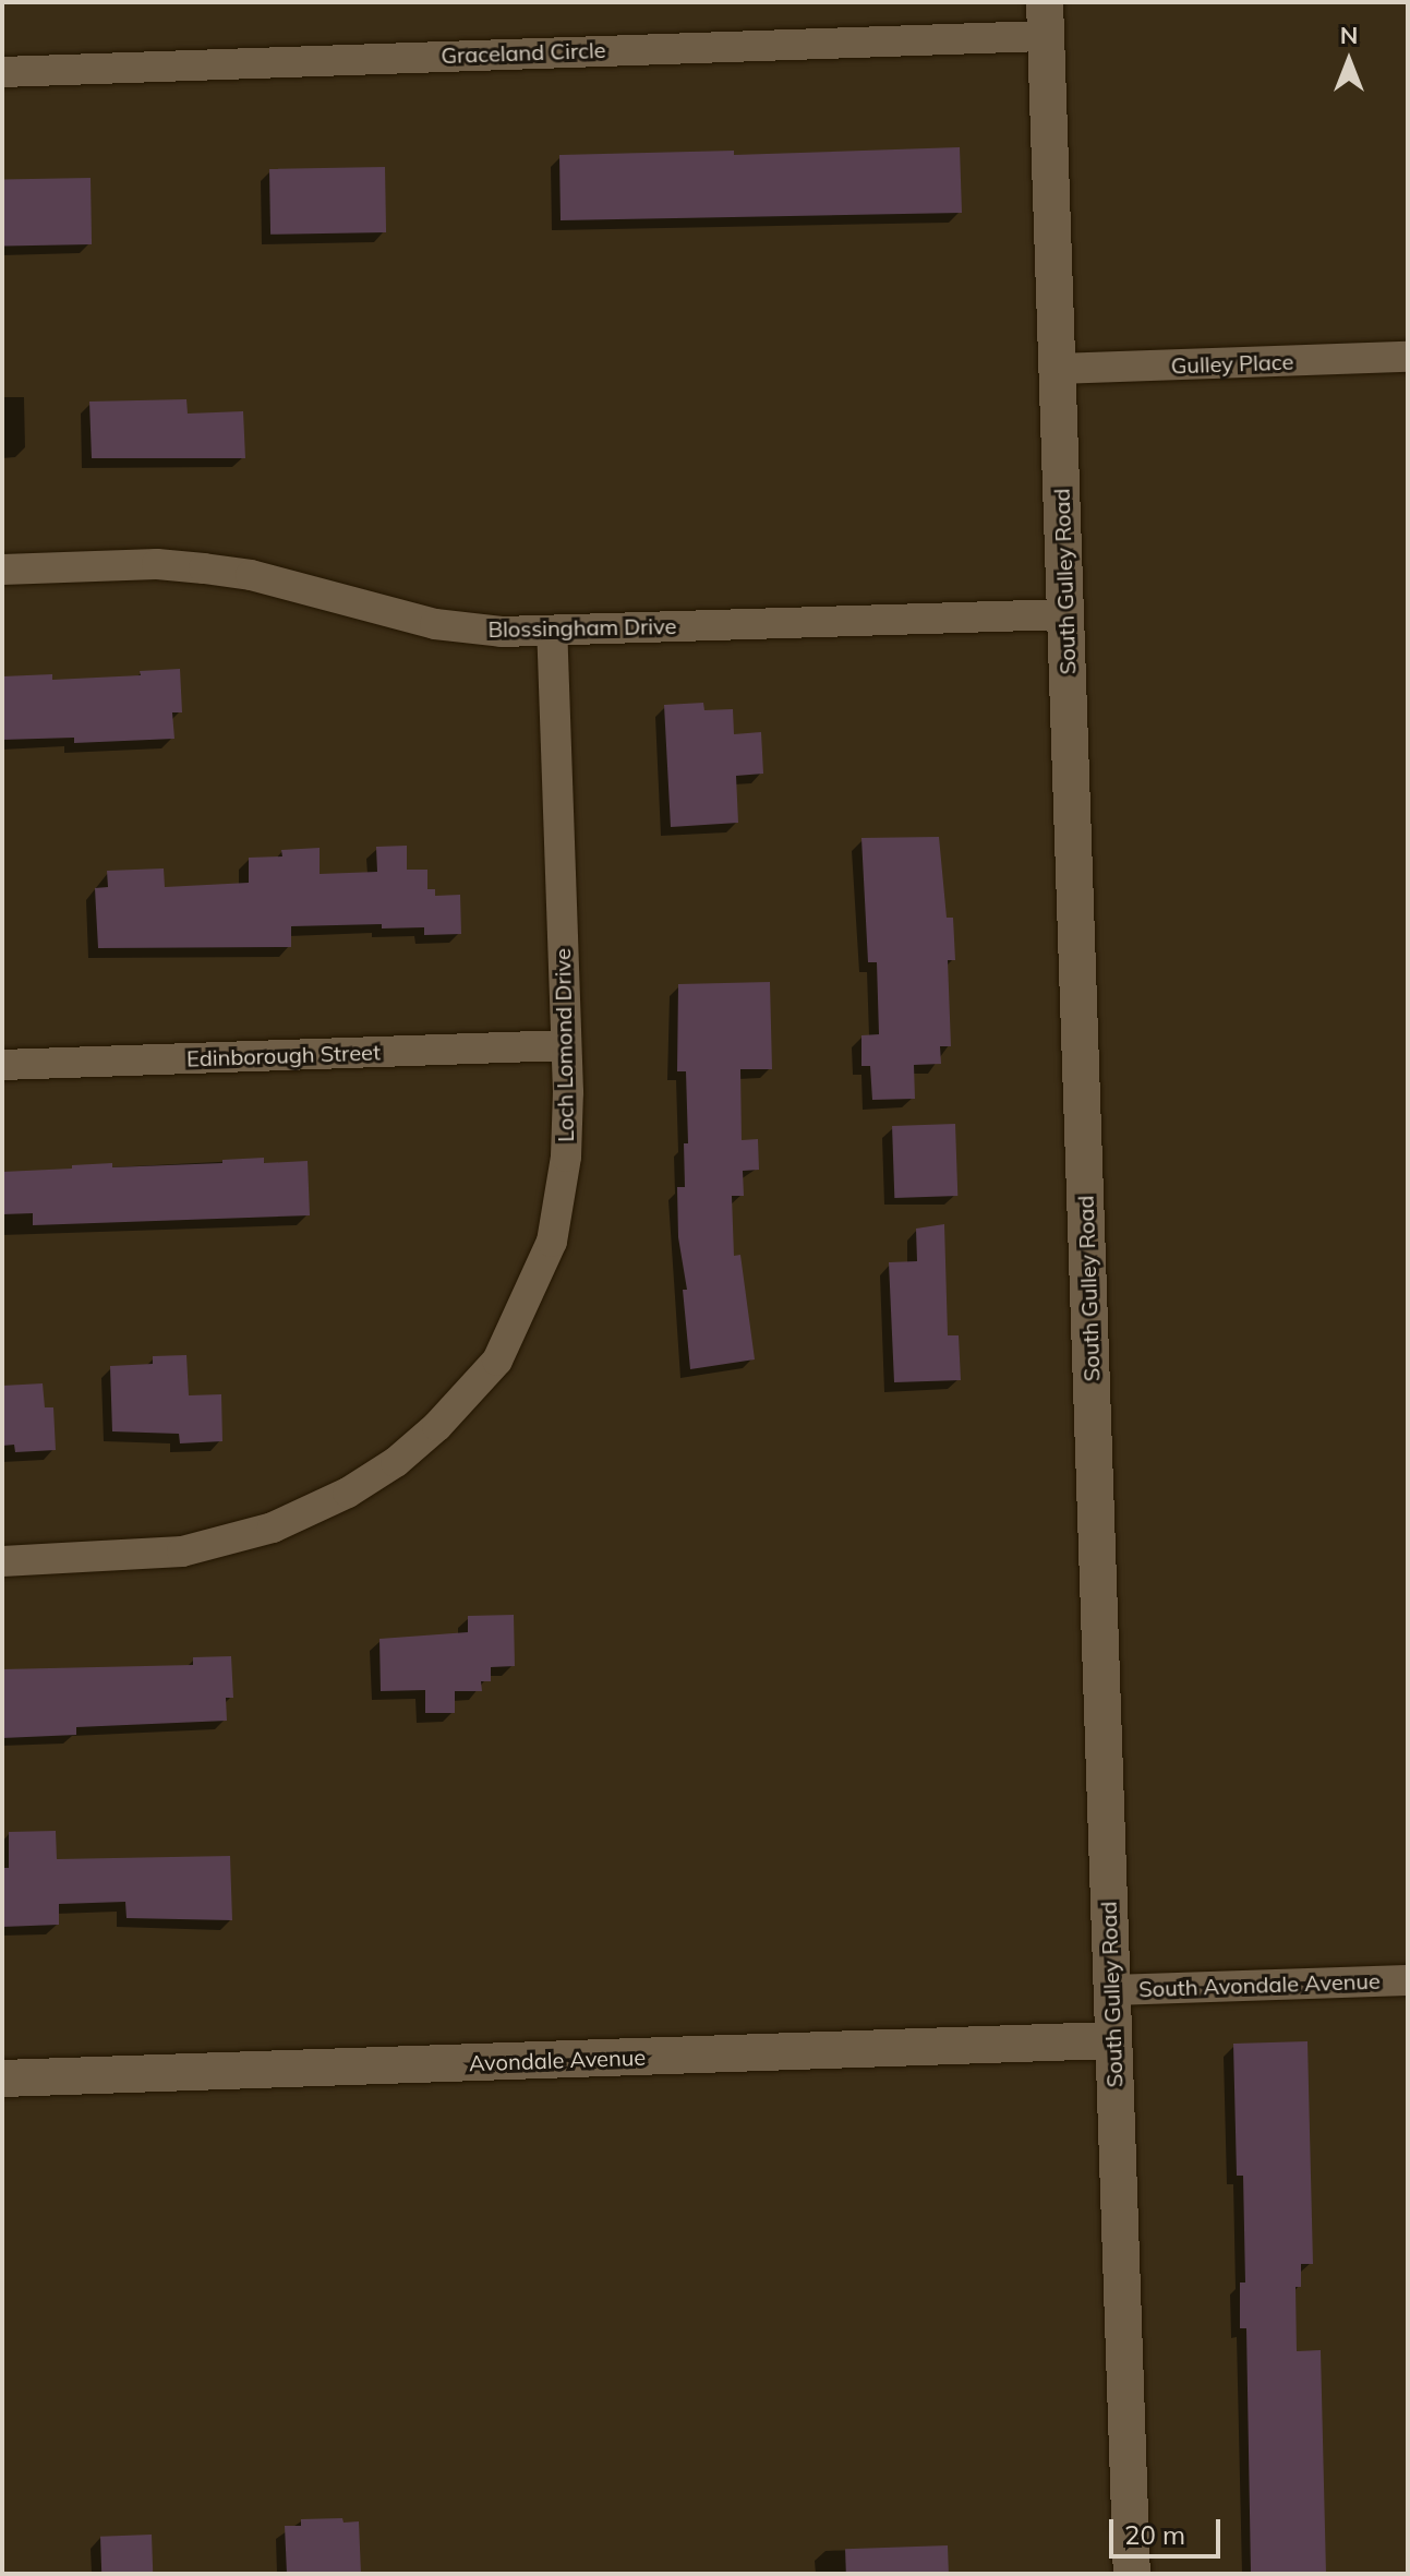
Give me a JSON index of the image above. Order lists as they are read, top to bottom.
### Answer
{
  "streets": {
    "street": [
      "Graceland Circle",
      "Gulley Place",
      "South Gulley Road",
      "Blossingham Drive",
      "Loch Lomond Drive",
      "Edinborough Street",
      "South Avondale Avenue",
      "Avondale Avenue"
    ]
  },
  "crossings": [
    ["Graceland Circle", "South Gulley Road"],
    ["Gulley Place", "South Gulley Road"],
    ["South Gulley Road", "Blossingham Drive"],
    ["South Gulley Road", "South Avondale Avenue"],
    ["South Gulley Road", "Avondale Avenue"],
    ["Blossingham Drive", "Loch Lomond Drive"],
    ["Loch Lomond Drive", "Edinborough Street"]
  ],
  "scale_bar": "20 m",
  "north": "top"
}
